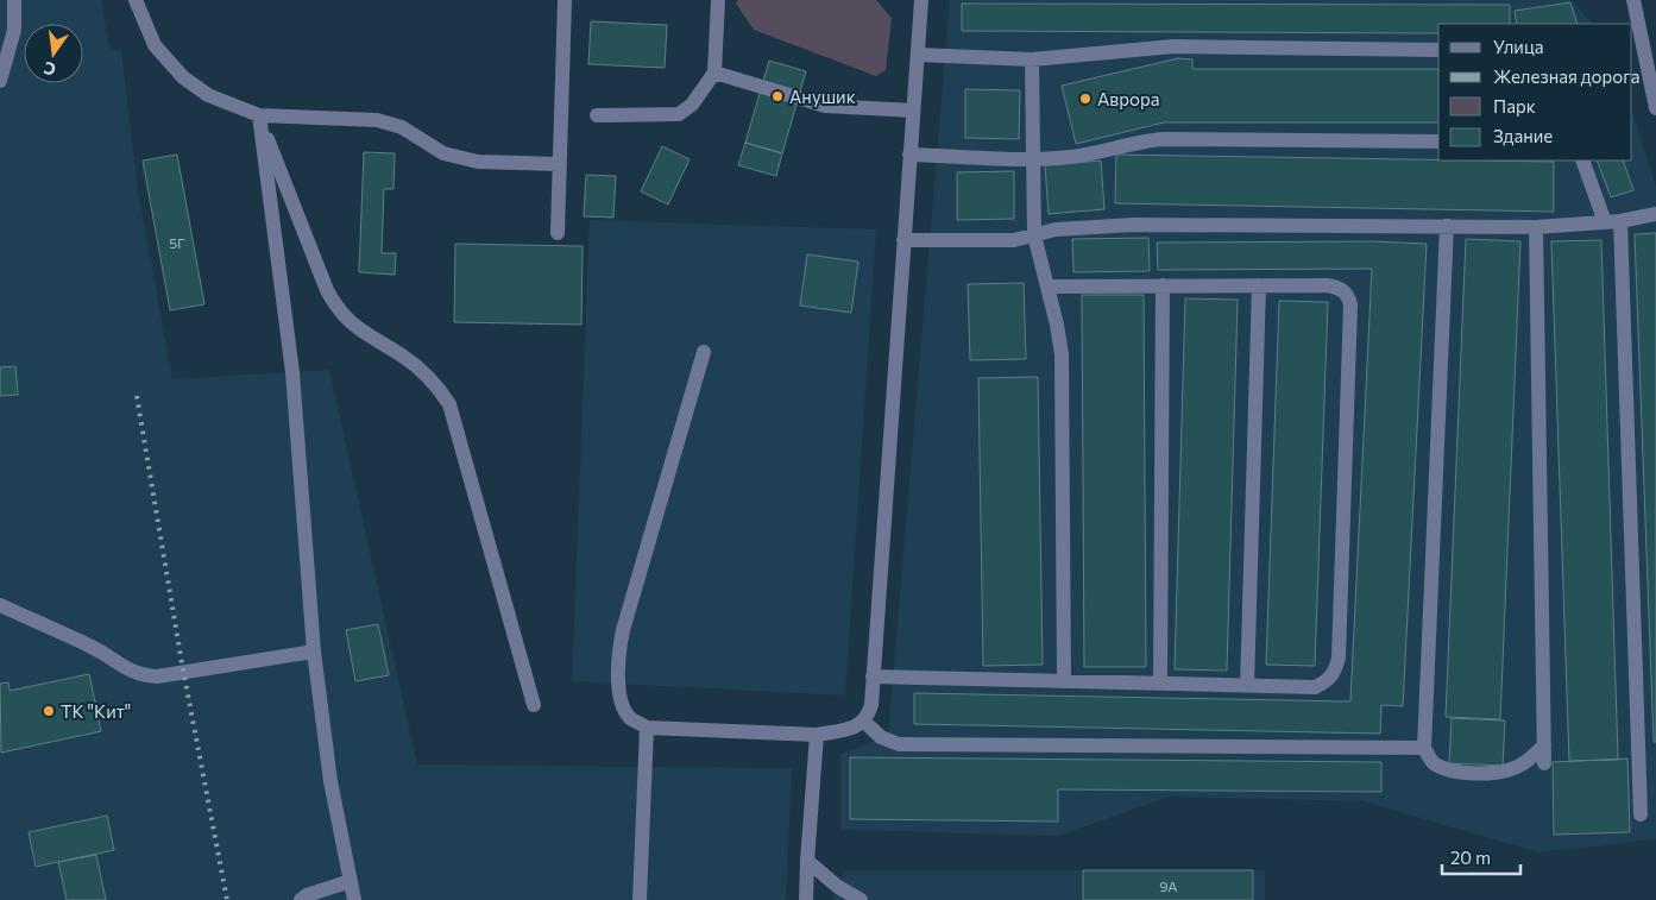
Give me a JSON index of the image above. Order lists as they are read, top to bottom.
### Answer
{
  "places": ["Анушик", "Аврора", "ТК \"Кит\""],
  "house_numbers": ["5Г", "9А"],
  "legend": [
    "Улица",
    "Железная дорога",
    "Парк",
    "Здание"
  ],
  "scale_bar": "20 m",
  "north": "bottom"
}
